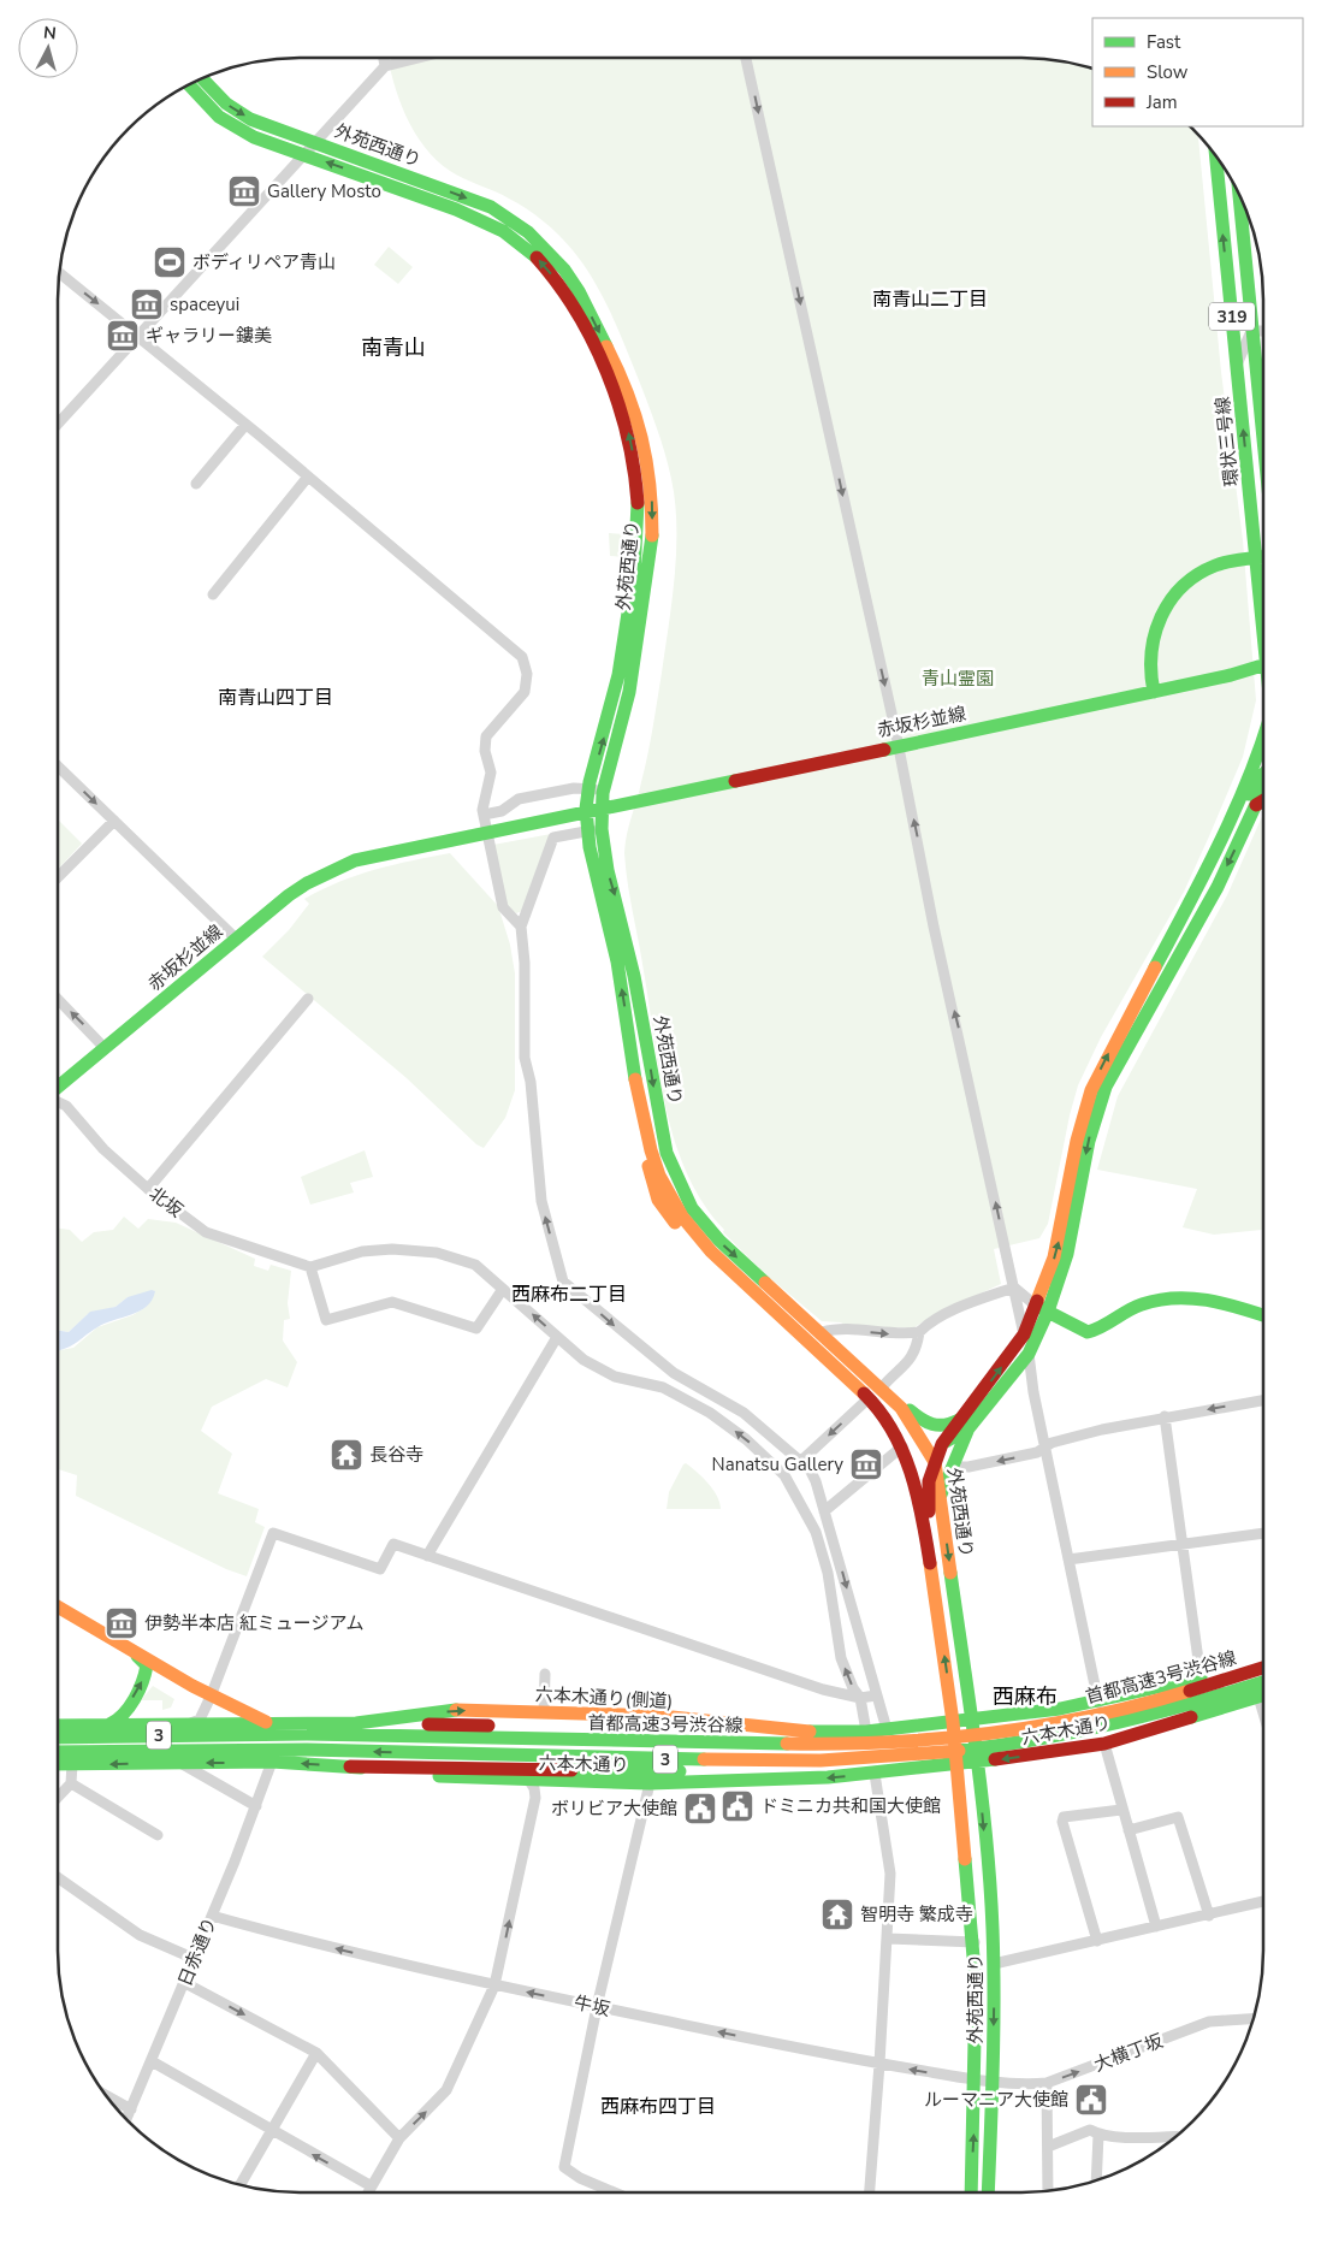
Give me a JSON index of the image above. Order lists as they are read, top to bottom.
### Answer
{
  "streets": {
    "main road": [
      "外苑西通り",
      "319",
      "環状三号線",
      "赤坂杉並線",
      "首都高速3号渋谷線",
      "六本木通り(側道)",
      "六本木通り",
      "3"
    ],
    "street": [
      "北坂",
      "日赤通り",
      "牛坂",
      "大横丁坂"
    ]
  },
  "crossings": [
    ["外苑西通り", "六本木通り"],
    ["外苑西通り", "牛坂"],
    ["外苑西通り", "大横丁坂"],
    ["六本木通り(側道)", "六本木通り"],
    ["日赤通り", "牛坂"],
    ["牛坂", "大横丁坂"]
  ],
  "one_way": ["牛坂"],
  "districts": [
    "南青山二丁目",
    "南青山",
    "南青山四丁目",
    "西麻布二丁目",
    "西麻布",
    "西麻布四丁目"
  ],
  "parks": ["青山霊園"],
  "places": {
    "museum": [
      "Gallery Mosto",
      "spaceyui",
      "ギャラリー鏤美",
      "Nanatsu Gallery",
      "伊勢半本店 紅ミュージアム"
    ],
    "sports": ["ボディリペア青山"],
    "temple": ["長谷寺", "智明寺 繁成寺"],
    "public building": ["ドミニカ共和国大使館", "ボリビア大使館", "ルーマニア大使館"]
  },
  "legend": ["Fast", "Slow", "Jam"],
  "north": "top"
}
